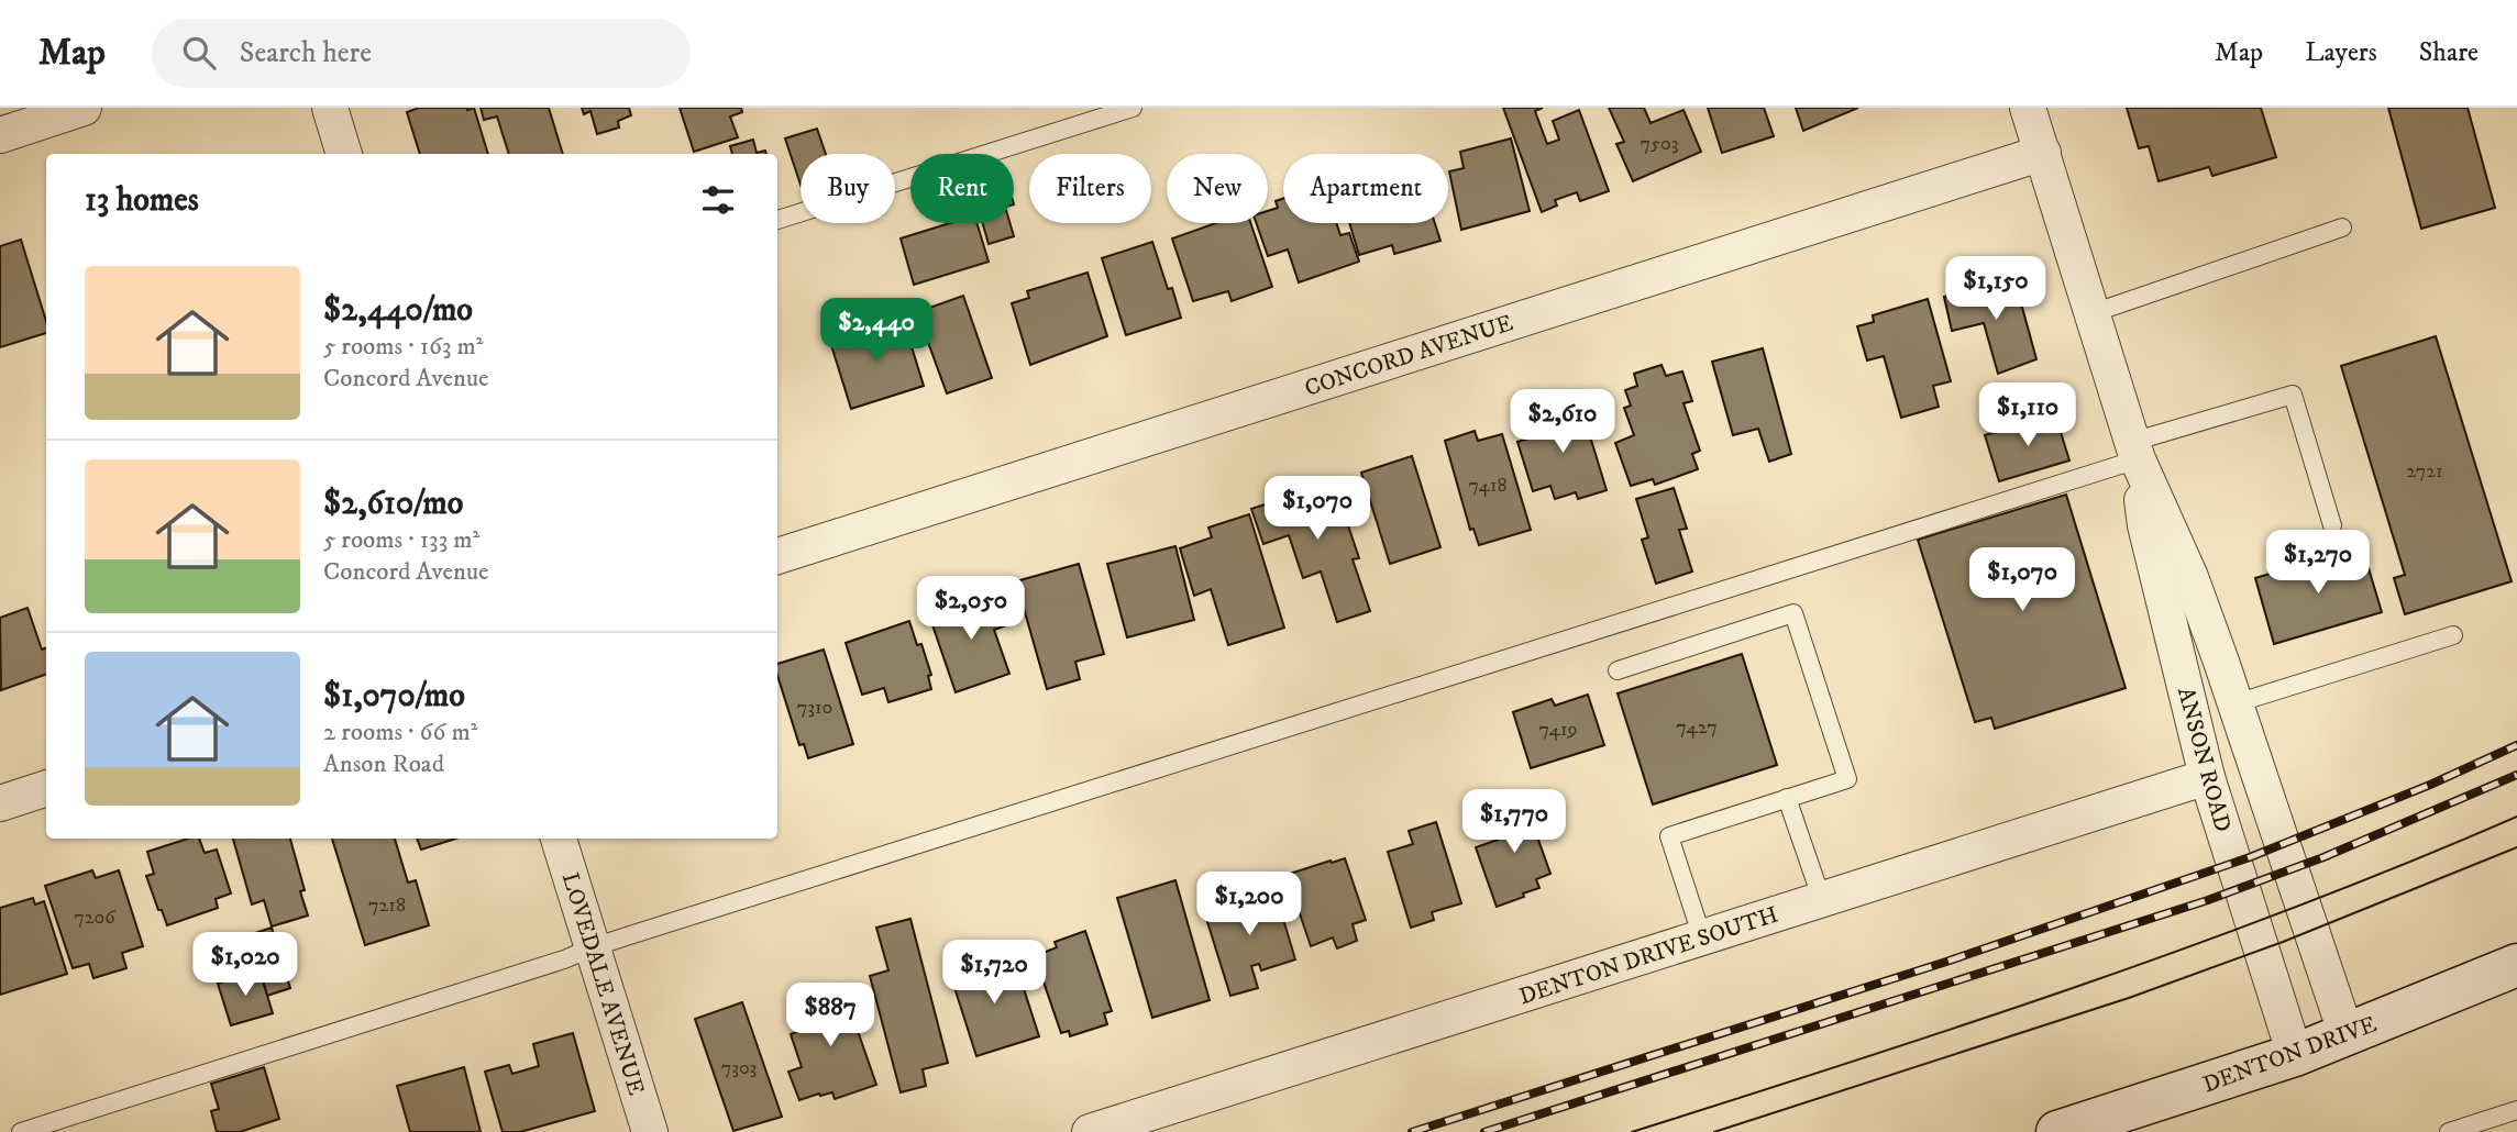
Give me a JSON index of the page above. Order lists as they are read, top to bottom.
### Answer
{
  "streets": {
    "main road": ["DENTON DRIVE"],
    "street": [
      "CONCORD AVENUE",
      "ANSON ROAD",
      "DENTON DRIVE SOUTH",
      "LOVEDALE AVENUE"
    ]
  },
  "crossings": [
    ["CONCORD AVENUE", "ANSON ROAD"],
    ["ANSON ROAD", "DENTON DRIVE SOUTH"],
    ["ANSON ROAD", "DENTON DRIVE"]
  ],
  "house_numbers": [
    "7503",
    "2721",
    "7418",
    "7310",
    "7427",
    "7419",
    "7218",
    "7206",
    "7303"
  ],
  "page": {
    "header": "Map",
    "search": "Search here",
    "nav": ["Map", "Layers", "Share"],
    "chip": [
      "Buy",
      "Rent",
      "Filters",
      "New",
      "Apartment"
    ],
    "heading": "13 homes",
    "list": [
      {
        "name": "$2,440/mo",
        "note": "5 rooms · 163 m² · Concord Avenue"
      },
      {
        "name": "$2,610/mo",
        "note": "5 rooms · 133 m² · Concord Avenue"
      },
      {
        "name": "$1,070/mo",
        "note": "2 rooms · 66 m² · Anson Road"
      }
    ],
    "price": [
      "$1,150",
      "$2,440",
      "$1,110",
      "$2,610",
      "$1,070",
      "$1,270",
      "$1,070",
      "$2,050",
      "$1,770",
      "$1,200",
      "$1,020",
      "$1,720",
      "$887"
    ]
  }
}
